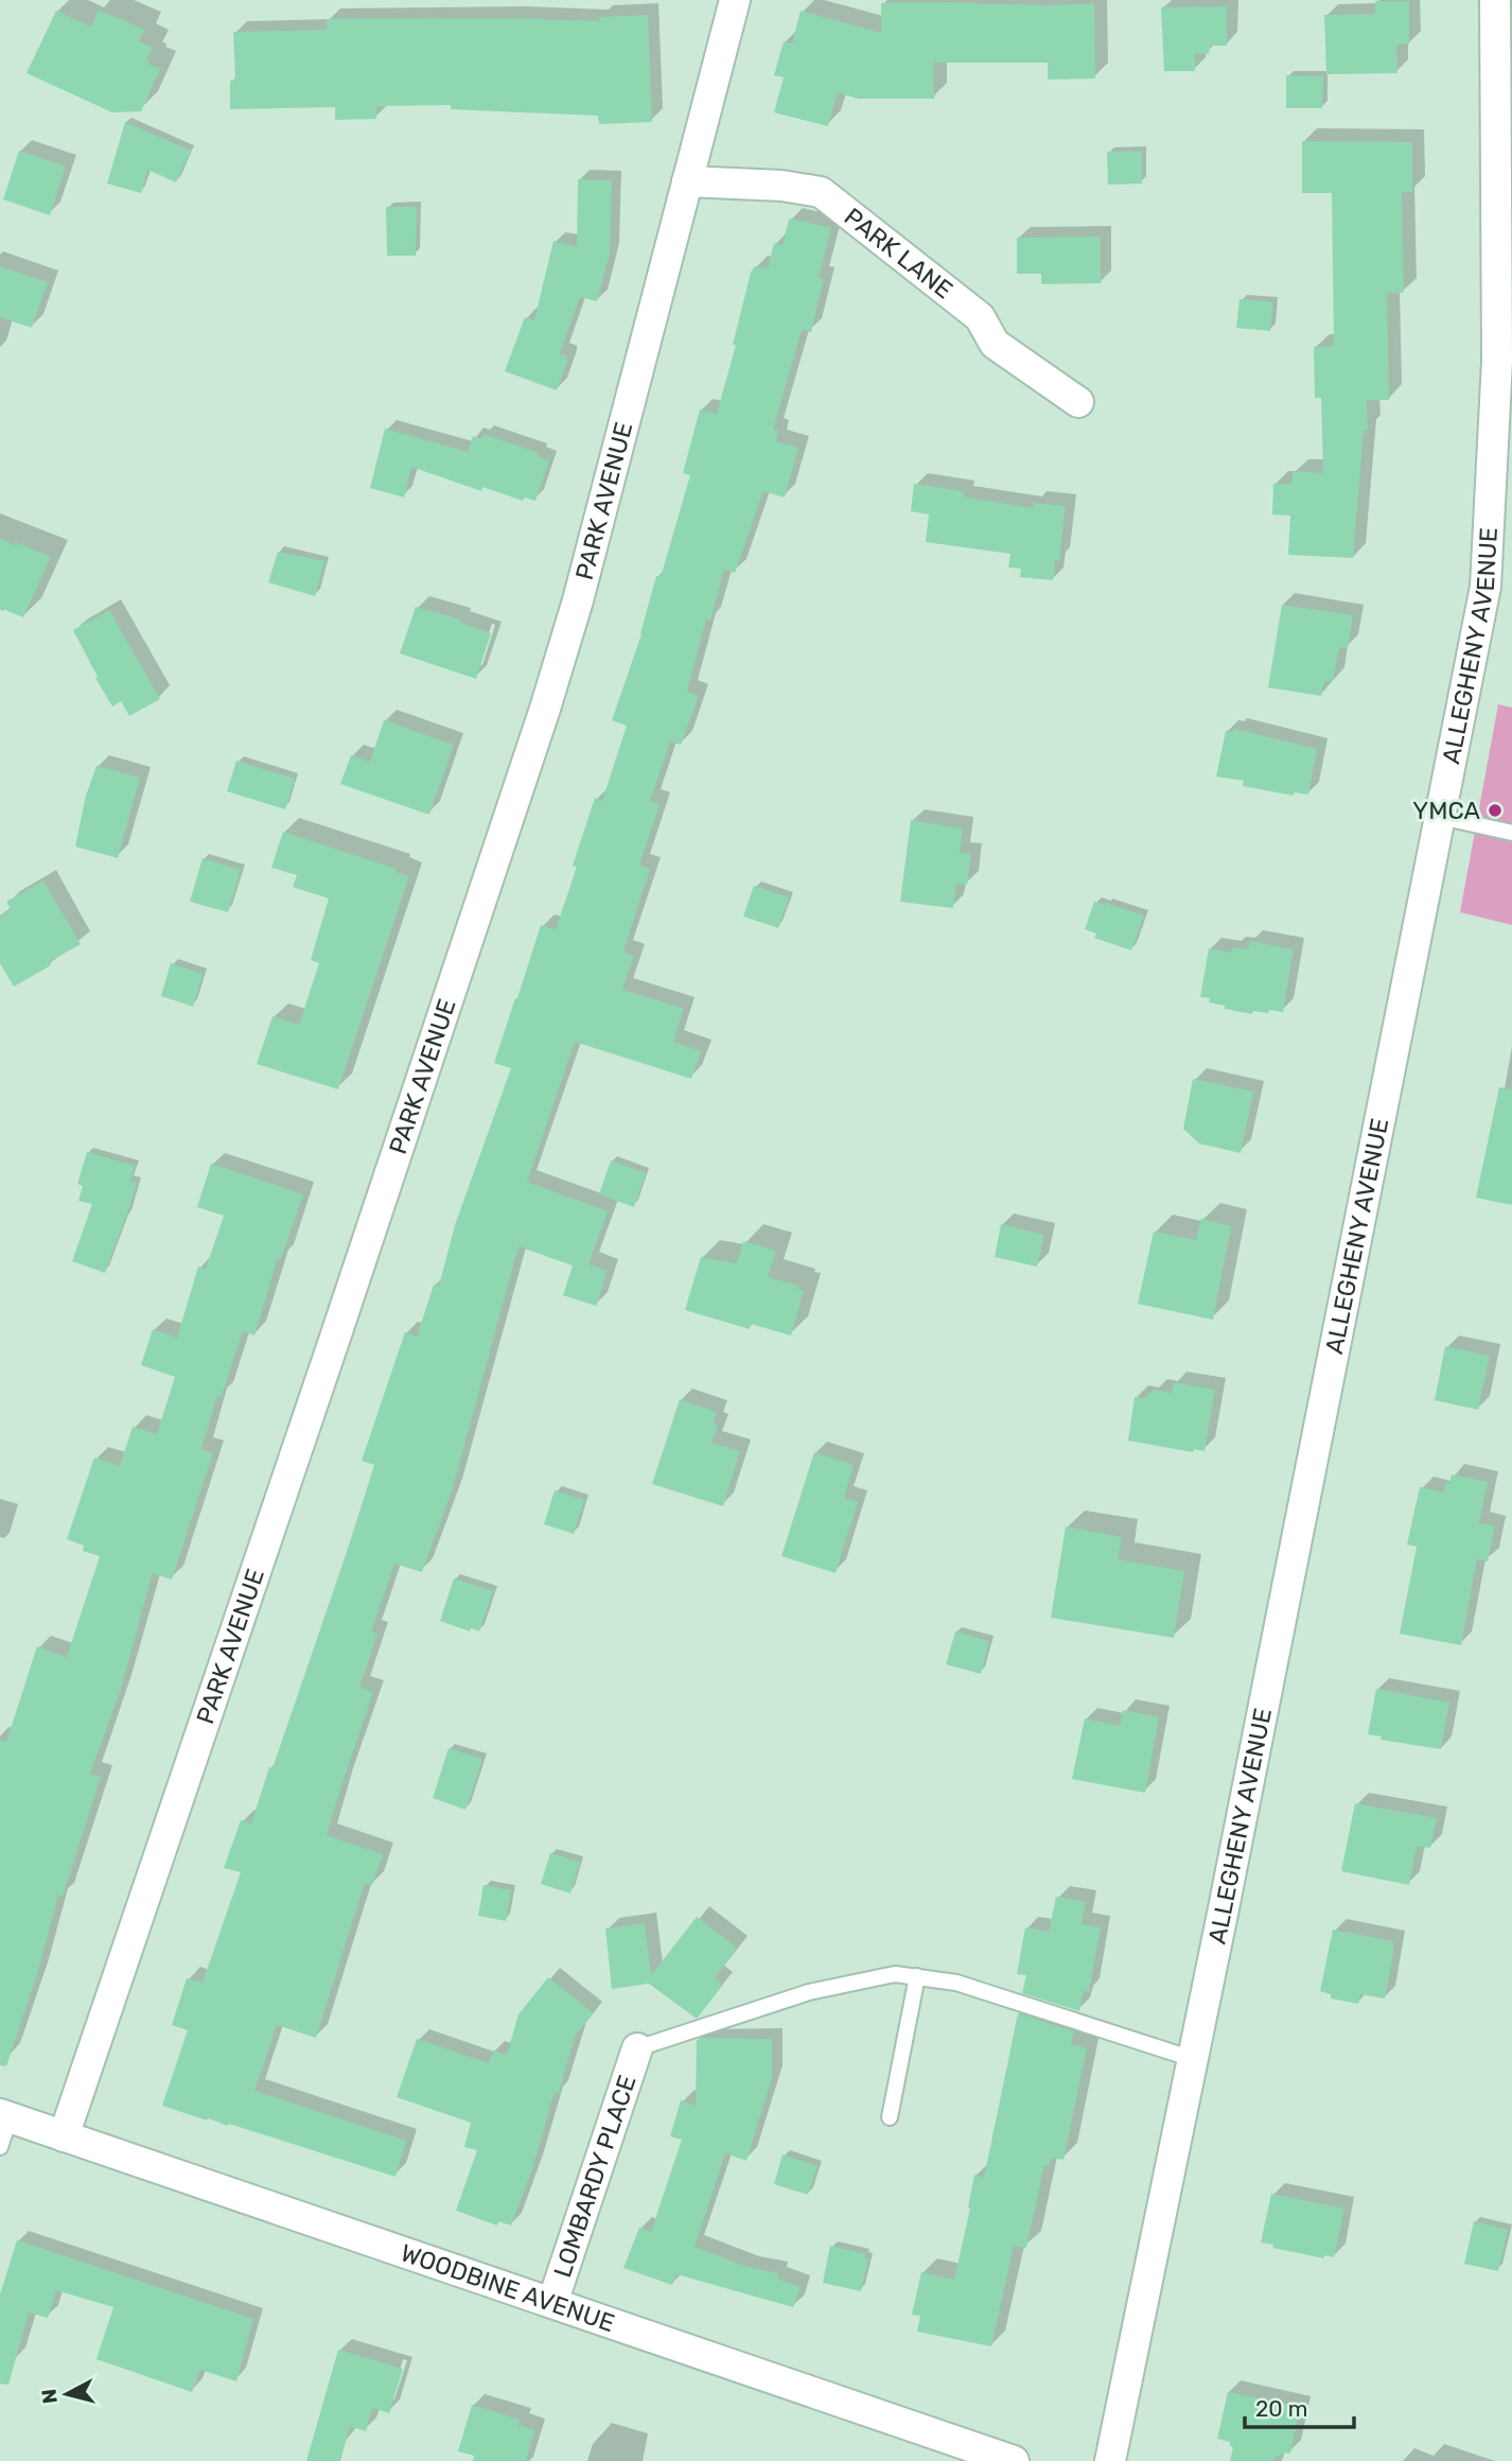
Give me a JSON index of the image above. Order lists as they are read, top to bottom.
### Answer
{
  "streets": {
    "street": [
      "PARK LANE",
      "PARK AVENUE",
      "ALLEGHENY AVENUE",
      "LOMBARDY PLACE",
      "WOODBINE AVENUE"
    ]
  },
  "crossings": [
    ["PARK LANE", "PARK AVENUE"],
    ["PARK AVENUE", "WOODBINE AVENUE"],
    ["LOMBARDY PLACE", "WOODBINE AVENUE"]
  ],
  "places": ["YMCA"],
  "scale_bar": "20 m",
  "north": "left"
}
